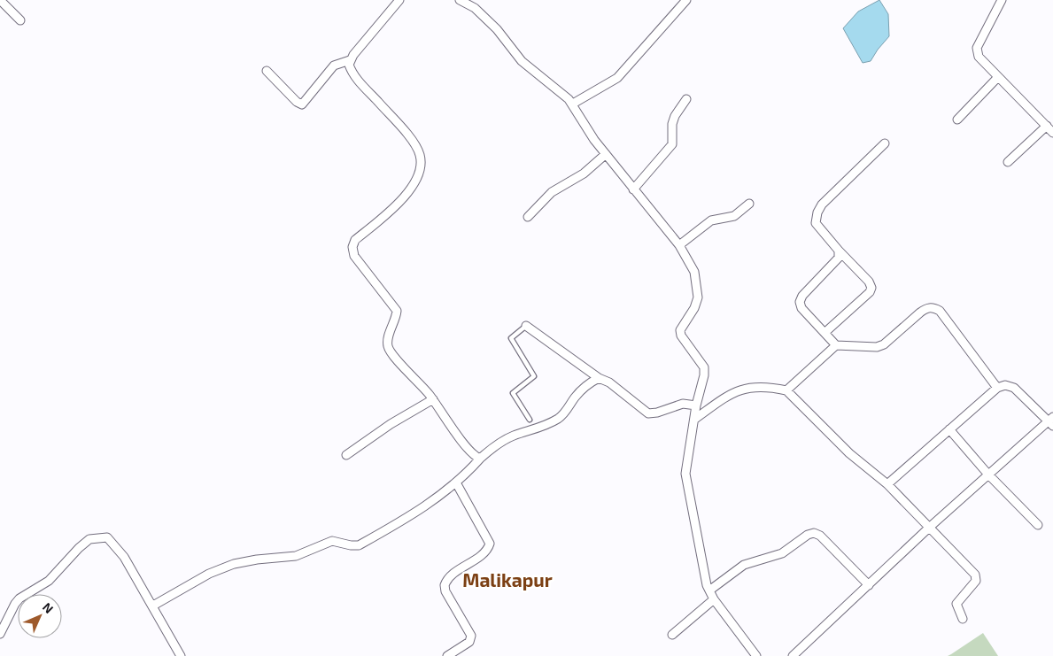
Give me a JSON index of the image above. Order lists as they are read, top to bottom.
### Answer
{
  "districts": ["Malikapur"],
  "north": "top right"
}
